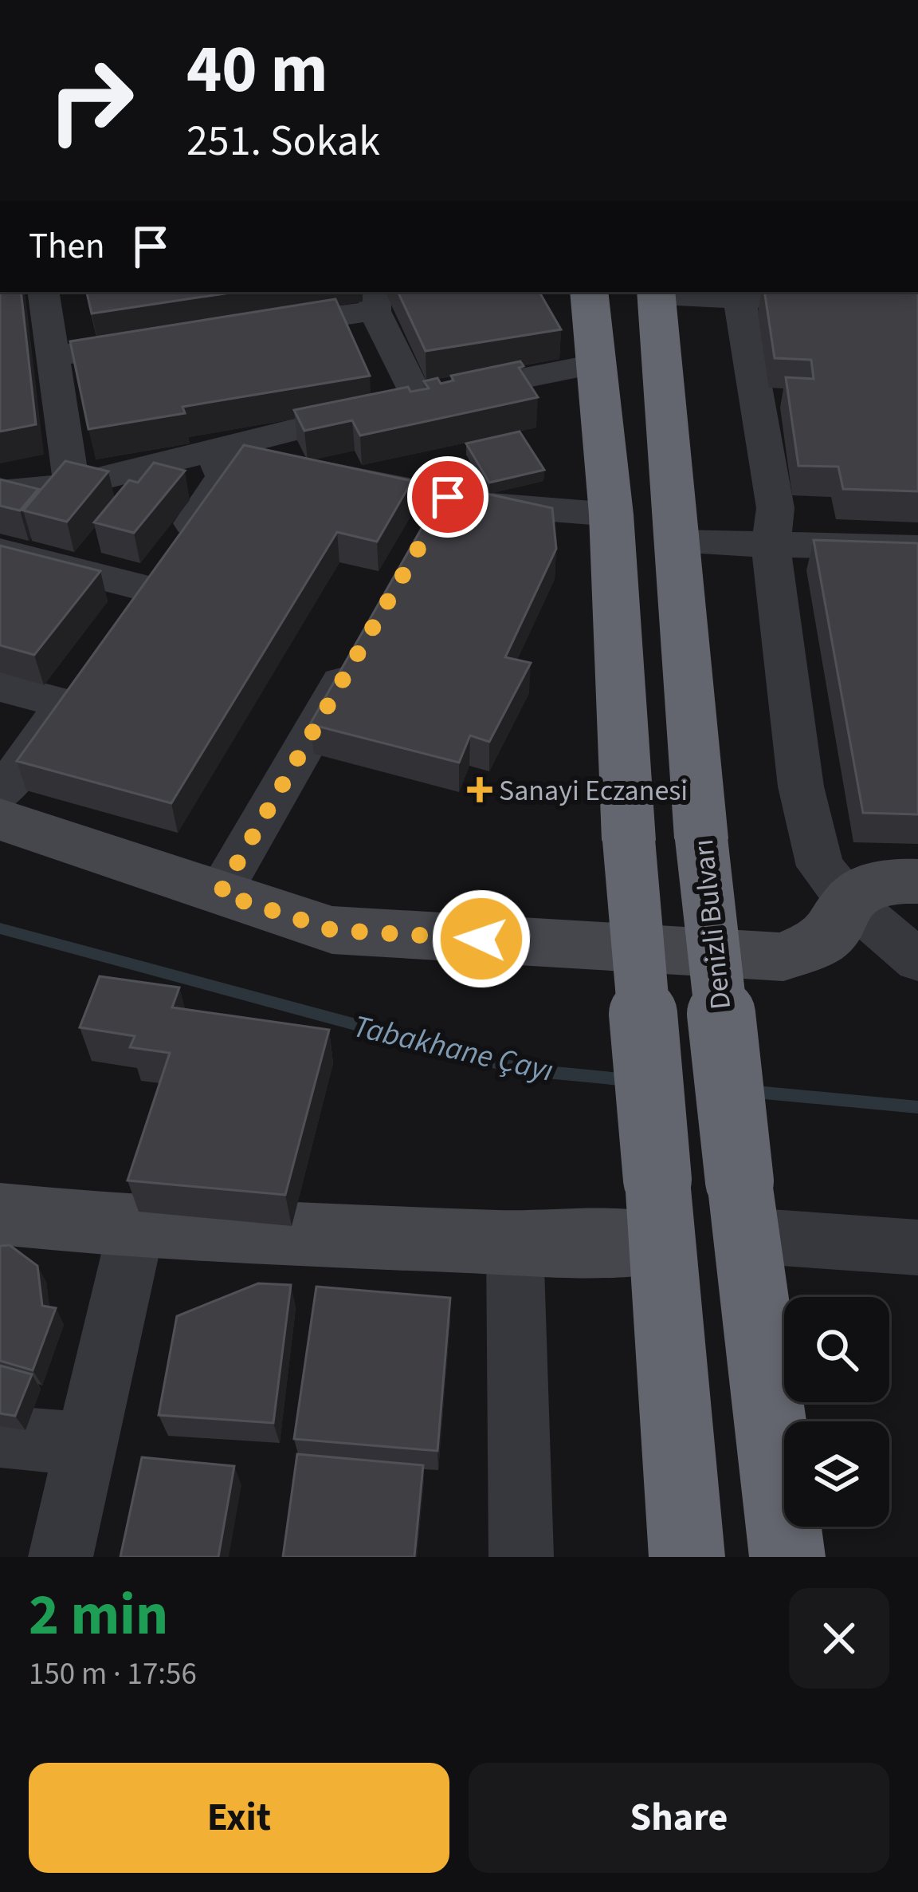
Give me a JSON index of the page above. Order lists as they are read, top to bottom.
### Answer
{
  "streets": {
    "highway": ["Denizli Bulvarı"]
  },
  "water": ["Tabakhane Çayı"],
  "places": {
    "health": ["Sanayi Eczanesi"]
  },
  "page": {
    "turn": ["40 m", "251. Sokak"],
    "then": "Then",
    "heading": ["2 min", "150 m · 17:56"],
    "buttons": ["Exit", "Share"]
  }
}
